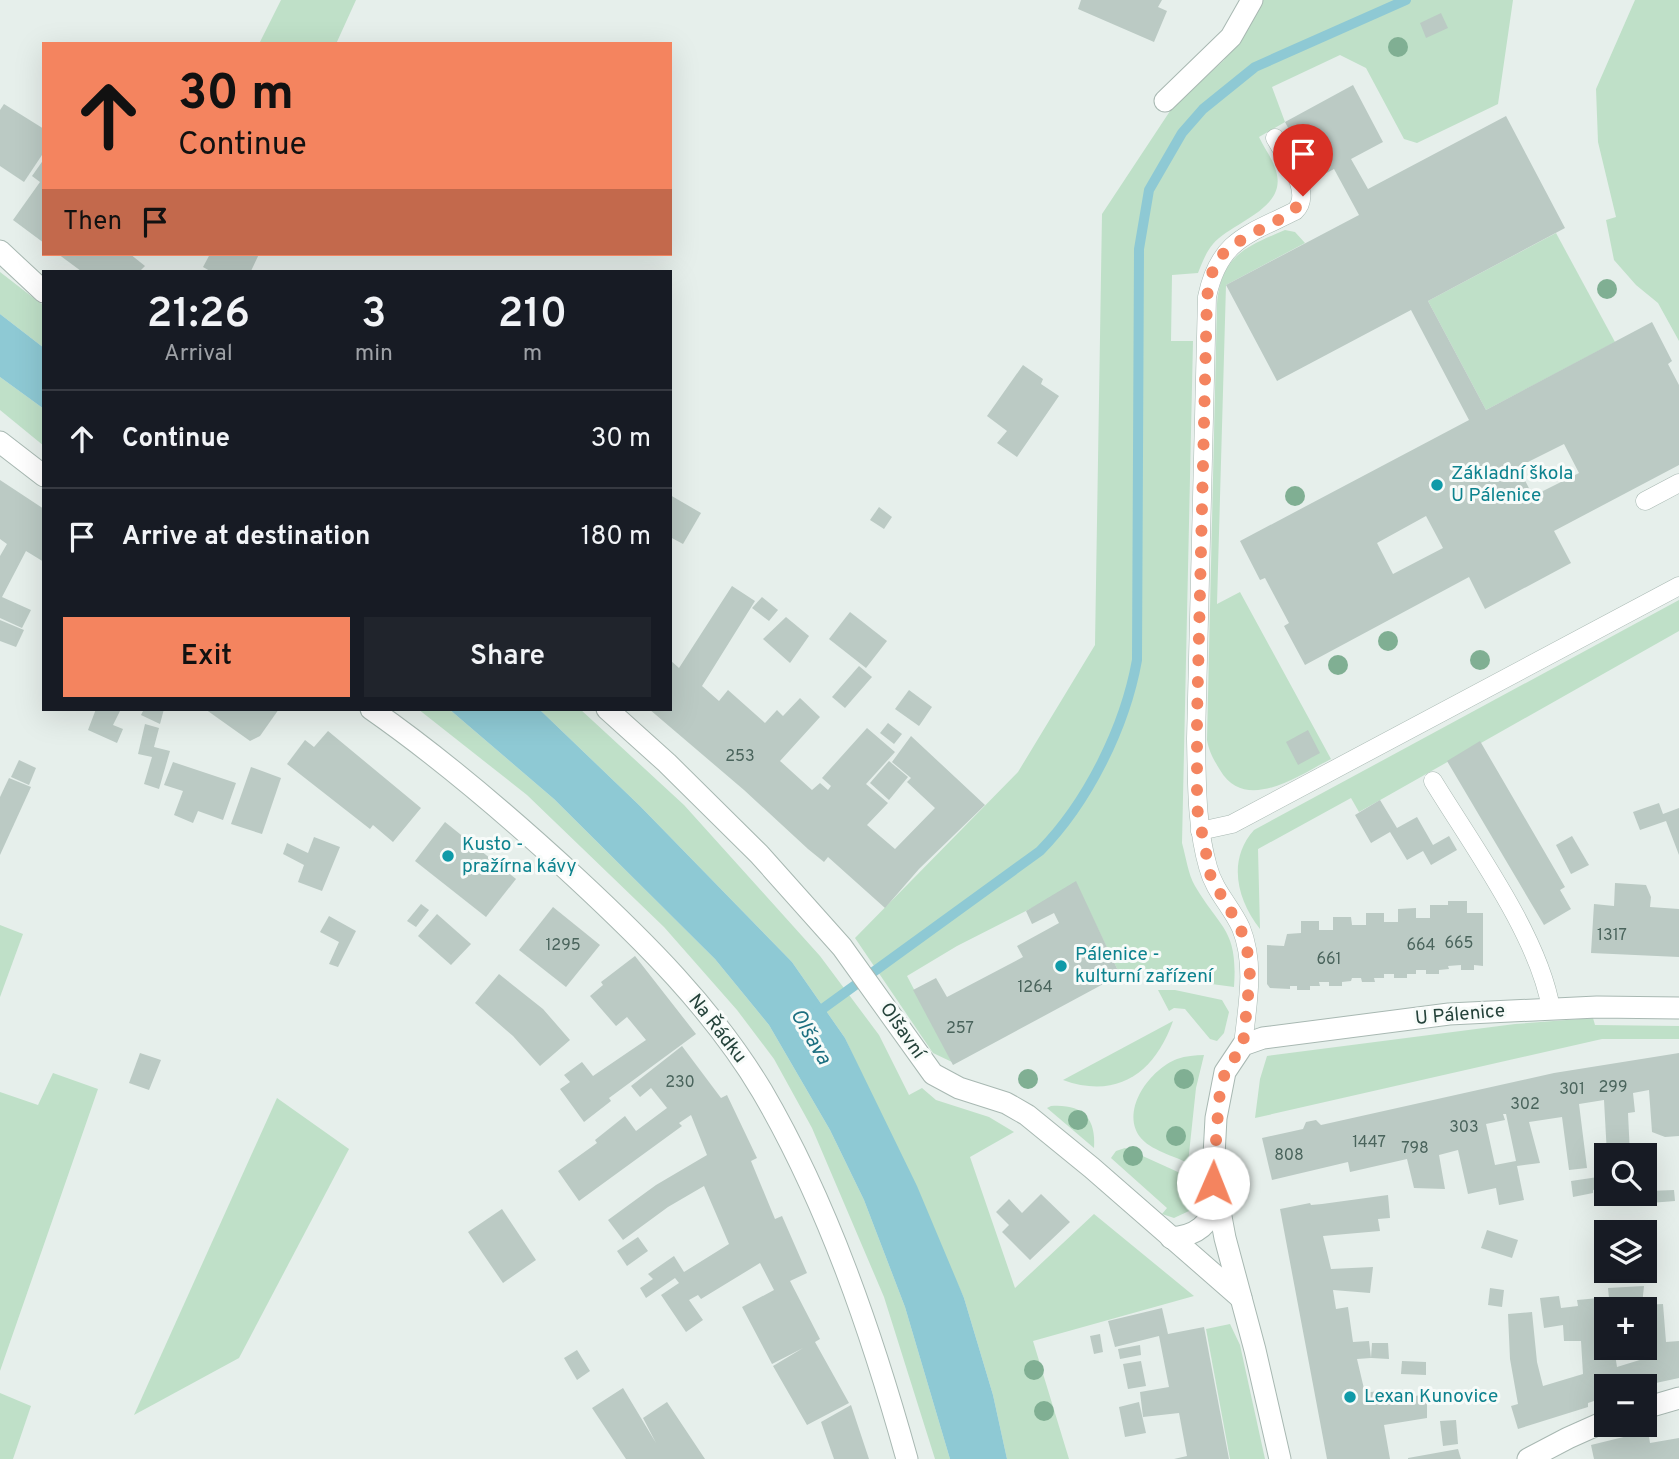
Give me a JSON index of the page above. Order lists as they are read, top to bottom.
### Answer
{
  "streets": {
    "street": ["U Pálenice", "Na Řádku", "Olšavní"]
  },
  "water": ["Olšava"],
  "places": [
    "Základní škola U Pálenice",
    "Kusto - pražírna kávy",
    "Pálenice - kulturní zařízení",
    "Lexan Kunovice"
  ],
  "house_numbers": [
    "253",
    "1317",
    "665",
    "1295",
    "664",
    "661",
    "1264",
    "257",
    "230",
    "299",
    "301",
    "302",
    "303",
    "1447",
    "798",
    "808"
  ],
  "page": {
    "turn": ["30 m", "Continue"],
    "then": "Then",
    "eta": [
      "21:26",
      "Arrival",
      "3",
      "min",
      "210",
      "m"
    ],
    "list": [
      {
        "name": "Continue",
        "value": "30 m"
      },
      {
        "name": "Arrive at destination",
        "value": "180 m"
      }
    ],
    "buttons": ["Exit", "Share"],
    "map_buttons": ["+", "−"]
  }
}
